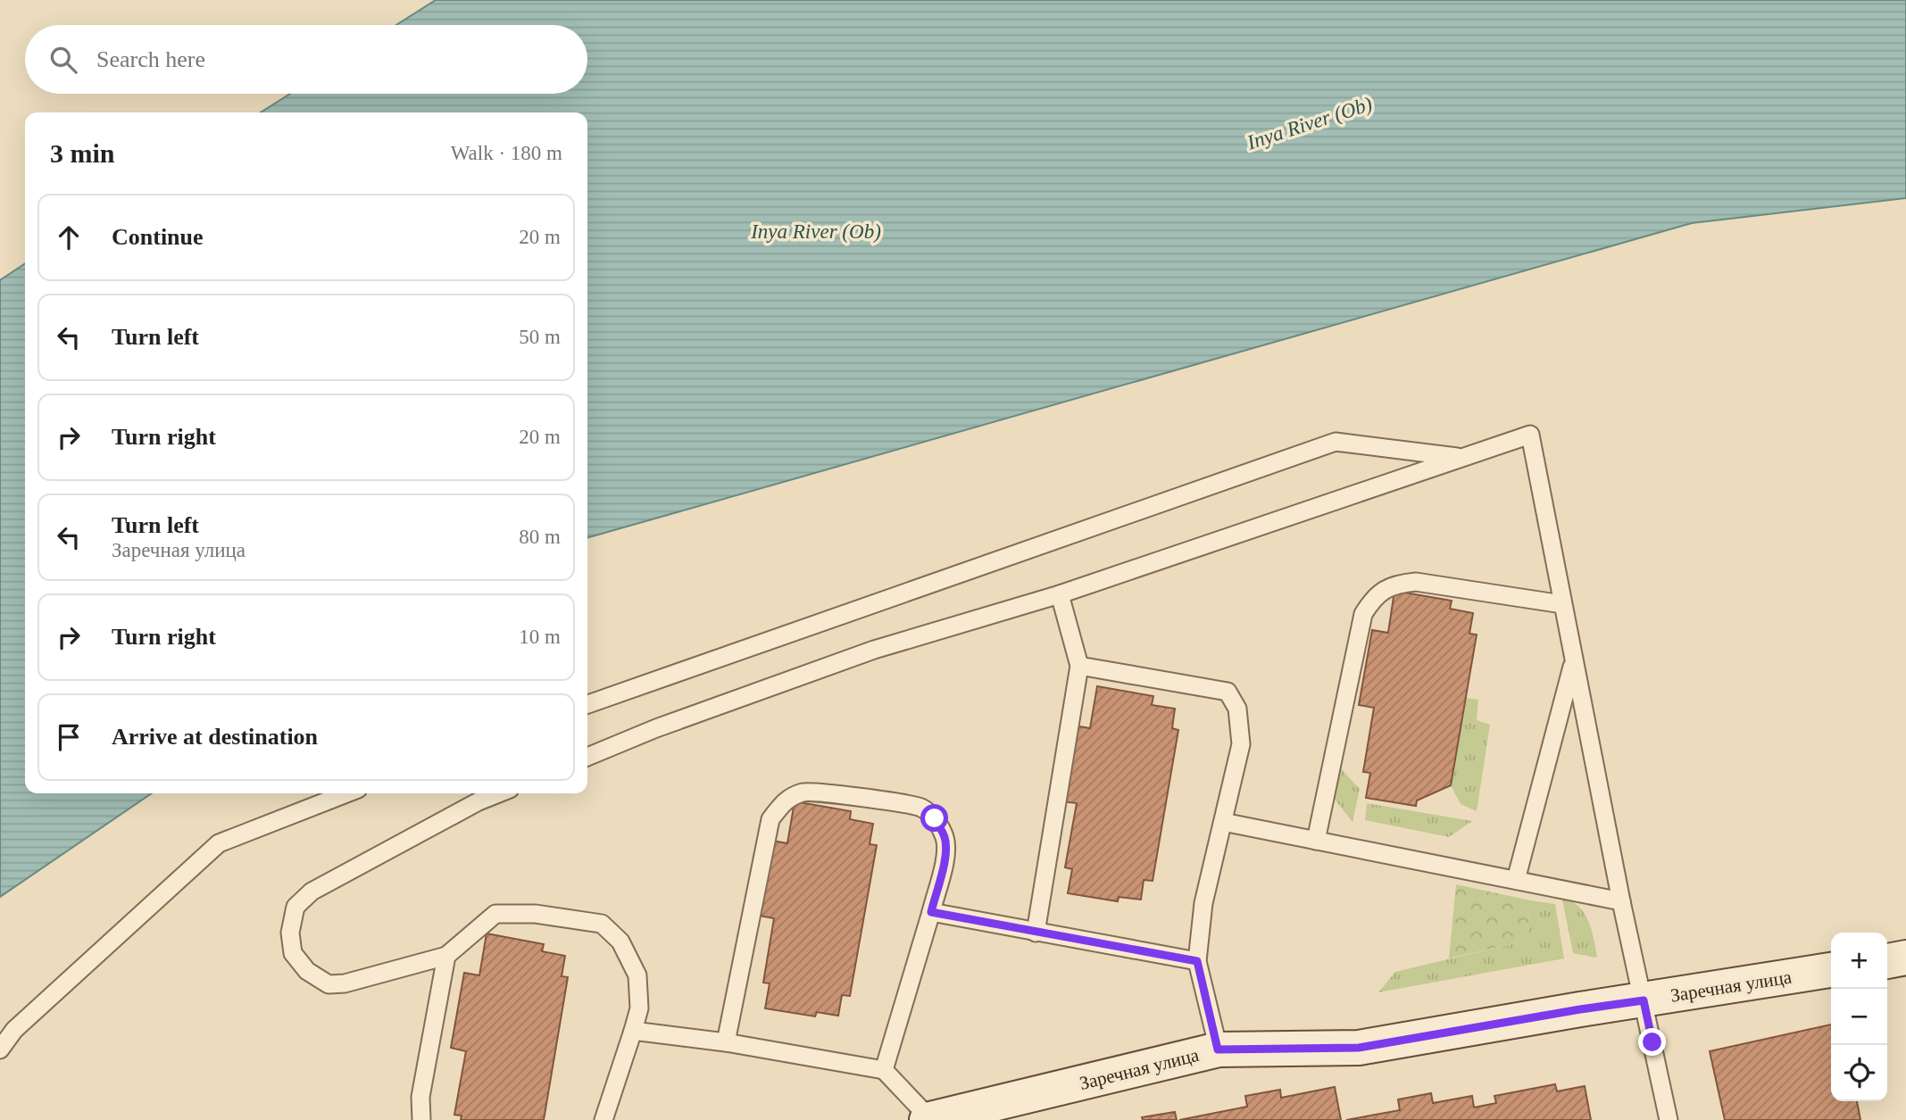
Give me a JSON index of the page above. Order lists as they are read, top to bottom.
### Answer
{
  "streets": {
    "street": ["Заречная улица"]
  },
  "water": ["Inya River (Ob)"],
  "page": {
    "search": "Search here",
    "heading": ["3 min", "Walk · 180 m"],
    "list": [
      ["Continue", "20 m"],
      ["Turn left", "50 m"],
      ["Turn right", "20 m"],
      ["Turn left", "Заречная улица", "80 m"],
      ["Turn right", "10 m"],
      "Arrive at destination"
    ],
    "map_buttons": ["+", "−"]
  }
}
